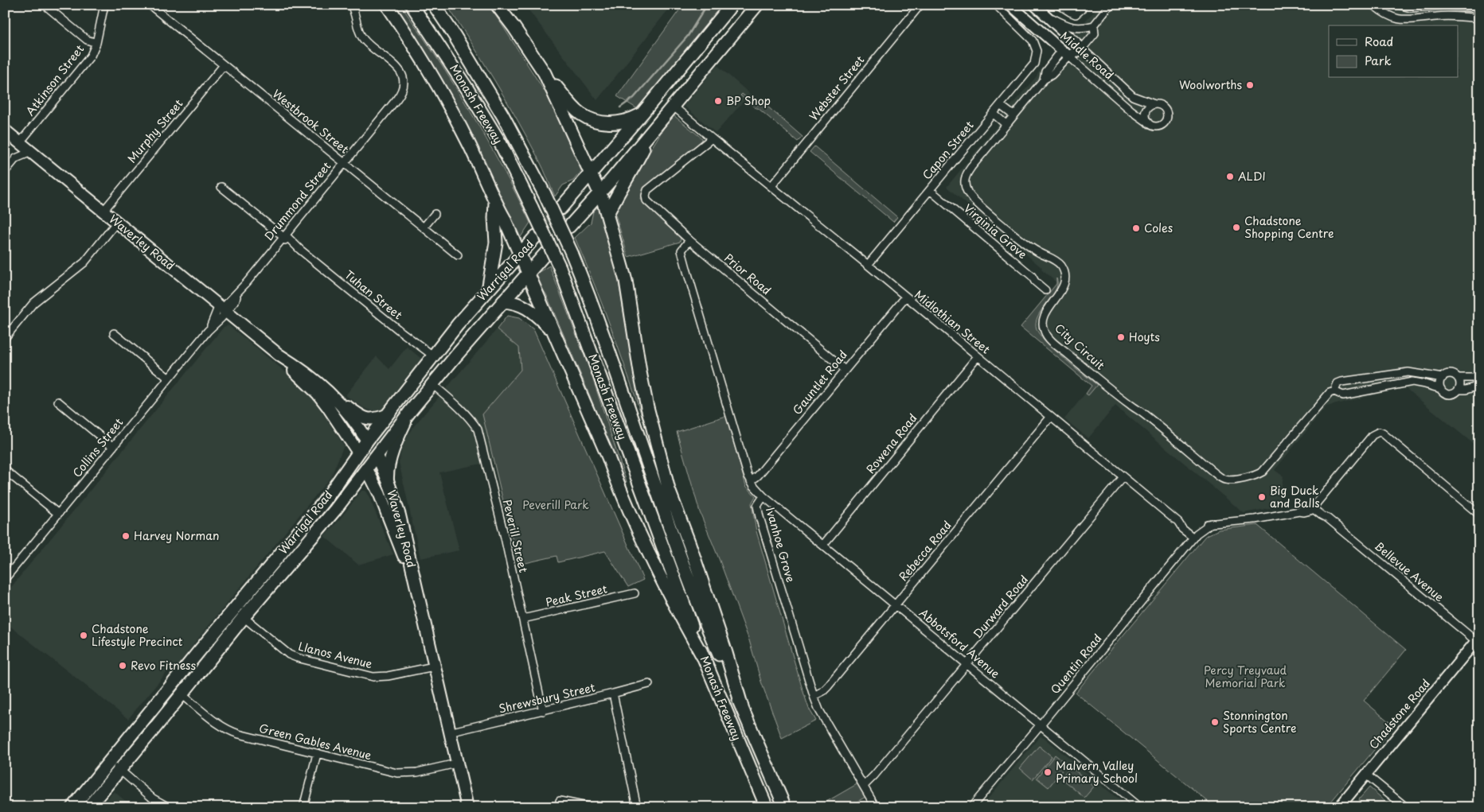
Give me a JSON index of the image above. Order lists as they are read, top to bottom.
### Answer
{
  "streets": {
    "highway": ["Monash Freeway", "Waverley Road", "Warrigal Road"],
    "street": [
      "Middle Road",
      "Atkinson Street",
      "Webster Street",
      "Westbrook Street",
      "Murphy Street",
      "Capon Street",
      "Drummond Street",
      "Virginia Grove",
      "Prior Road",
      "Tuhan Street",
      "Midlothian Street",
      "City Circuit",
      "Gauntlet Road",
      "Rowena Road",
      "Collins Street",
      "Peverill Street",
      "Ivanhoe Grove",
      "Rebecca Road",
      "Bellevue Avenue",
      "Peak Street",
      "Durward Road",
      "Abbotsford Avenue",
      "Llanos Avenue",
      "Quentin Road",
      "Shrewsbury Street",
      "Chadstone Road",
      "Green Gables Avenue"
    ]
  },
  "crossings": [
    ["Middle Road", "City Circuit"],
    ["Atkinson Street", "Waverley Road"],
    ["Webster Street", "Midlothian Street"],
    ["Westbrook Street", "Murphy Street"],
    ["Westbrook Street", "Drummond Street"],
    ["Murphy Street", "Waverley Road"],
    ["Capon Street", "Virginia Grove"],
    ["Capon Street", "Midlothian Street"],
    ["Drummond Street", "Waverley Road"],
    ["Drummond Street", "Tuhan Street"],
    ["Drummond Street", "Collins Street"],
    ["Waverley Road", "Warrigal Road"],
    ["Waverley Road", "Collins Street"],
    ["Waverley Road", "Llanos Avenue"],
    ["Waverley Road", "Shrewsbury Street"],
    ["Waverley Road", "Green Gables Avenue"],
    ["Warrigal Road", "Tuhan Street"],
    ["Warrigal Road", "Peverill Street"],
    ["Warrigal Road", "Llanos Avenue"],
    ["Warrigal Road", "Green Gables Avenue"],
    ["Prior Road", "Midlothian Street"],
    ["Prior Road", "Gauntlet Road"],
    ["Prior Road", "Ivanhoe Grove"],
    ["Midlothian Street", "Gauntlet Road"],
    ["Midlothian Street", "Rowena Road"],
    ["Midlothian Street", "Rebecca Road"],
    ["Midlothian Street", "Durward Road"],
    ["Midlothian Street", "Quentin Road"],
    ["Gauntlet Road", "Ivanhoe Grove"],
    ["Rowena Road", "Abbotsford Avenue"],
    ["Peverill Street", "Peak Street"],
    ["Peverill Street", "Shrewsbury Street"],
    ["Ivanhoe Grove", "Rebecca Road"],
    ["Ivanhoe Grove", "Durward Road"],
    ["Ivanhoe Grove", "Abbotsford Avenue"],
    ["Rebecca Road", "Abbotsford Avenue"],
    ["Bellevue Avenue", "Quentin Road"],
    ["Bellevue Avenue", "Chadstone Road"],
    ["Durward Road", "Abbotsford Avenue"],
    ["Abbotsford Avenue", "Quentin Road"]
  ],
  "parks": ["Peverill Park", "Percy Treyvaud Memorial Park"],
  "places": [
    "Woolworths",
    "BP Shop",
    "ALDI",
    "Chadstone Shopping Centre",
    "Coles",
    "Hoyts",
    "Big Duck and Balls",
    "Harvey Norman",
    "Chadstone Lifestyle Precinct",
    "Revo Fitness",
    "Stonnington Sports Centre",
    "Malvern Valley Primary School"
  ],
  "legend": ["Road", "Park"]
}
